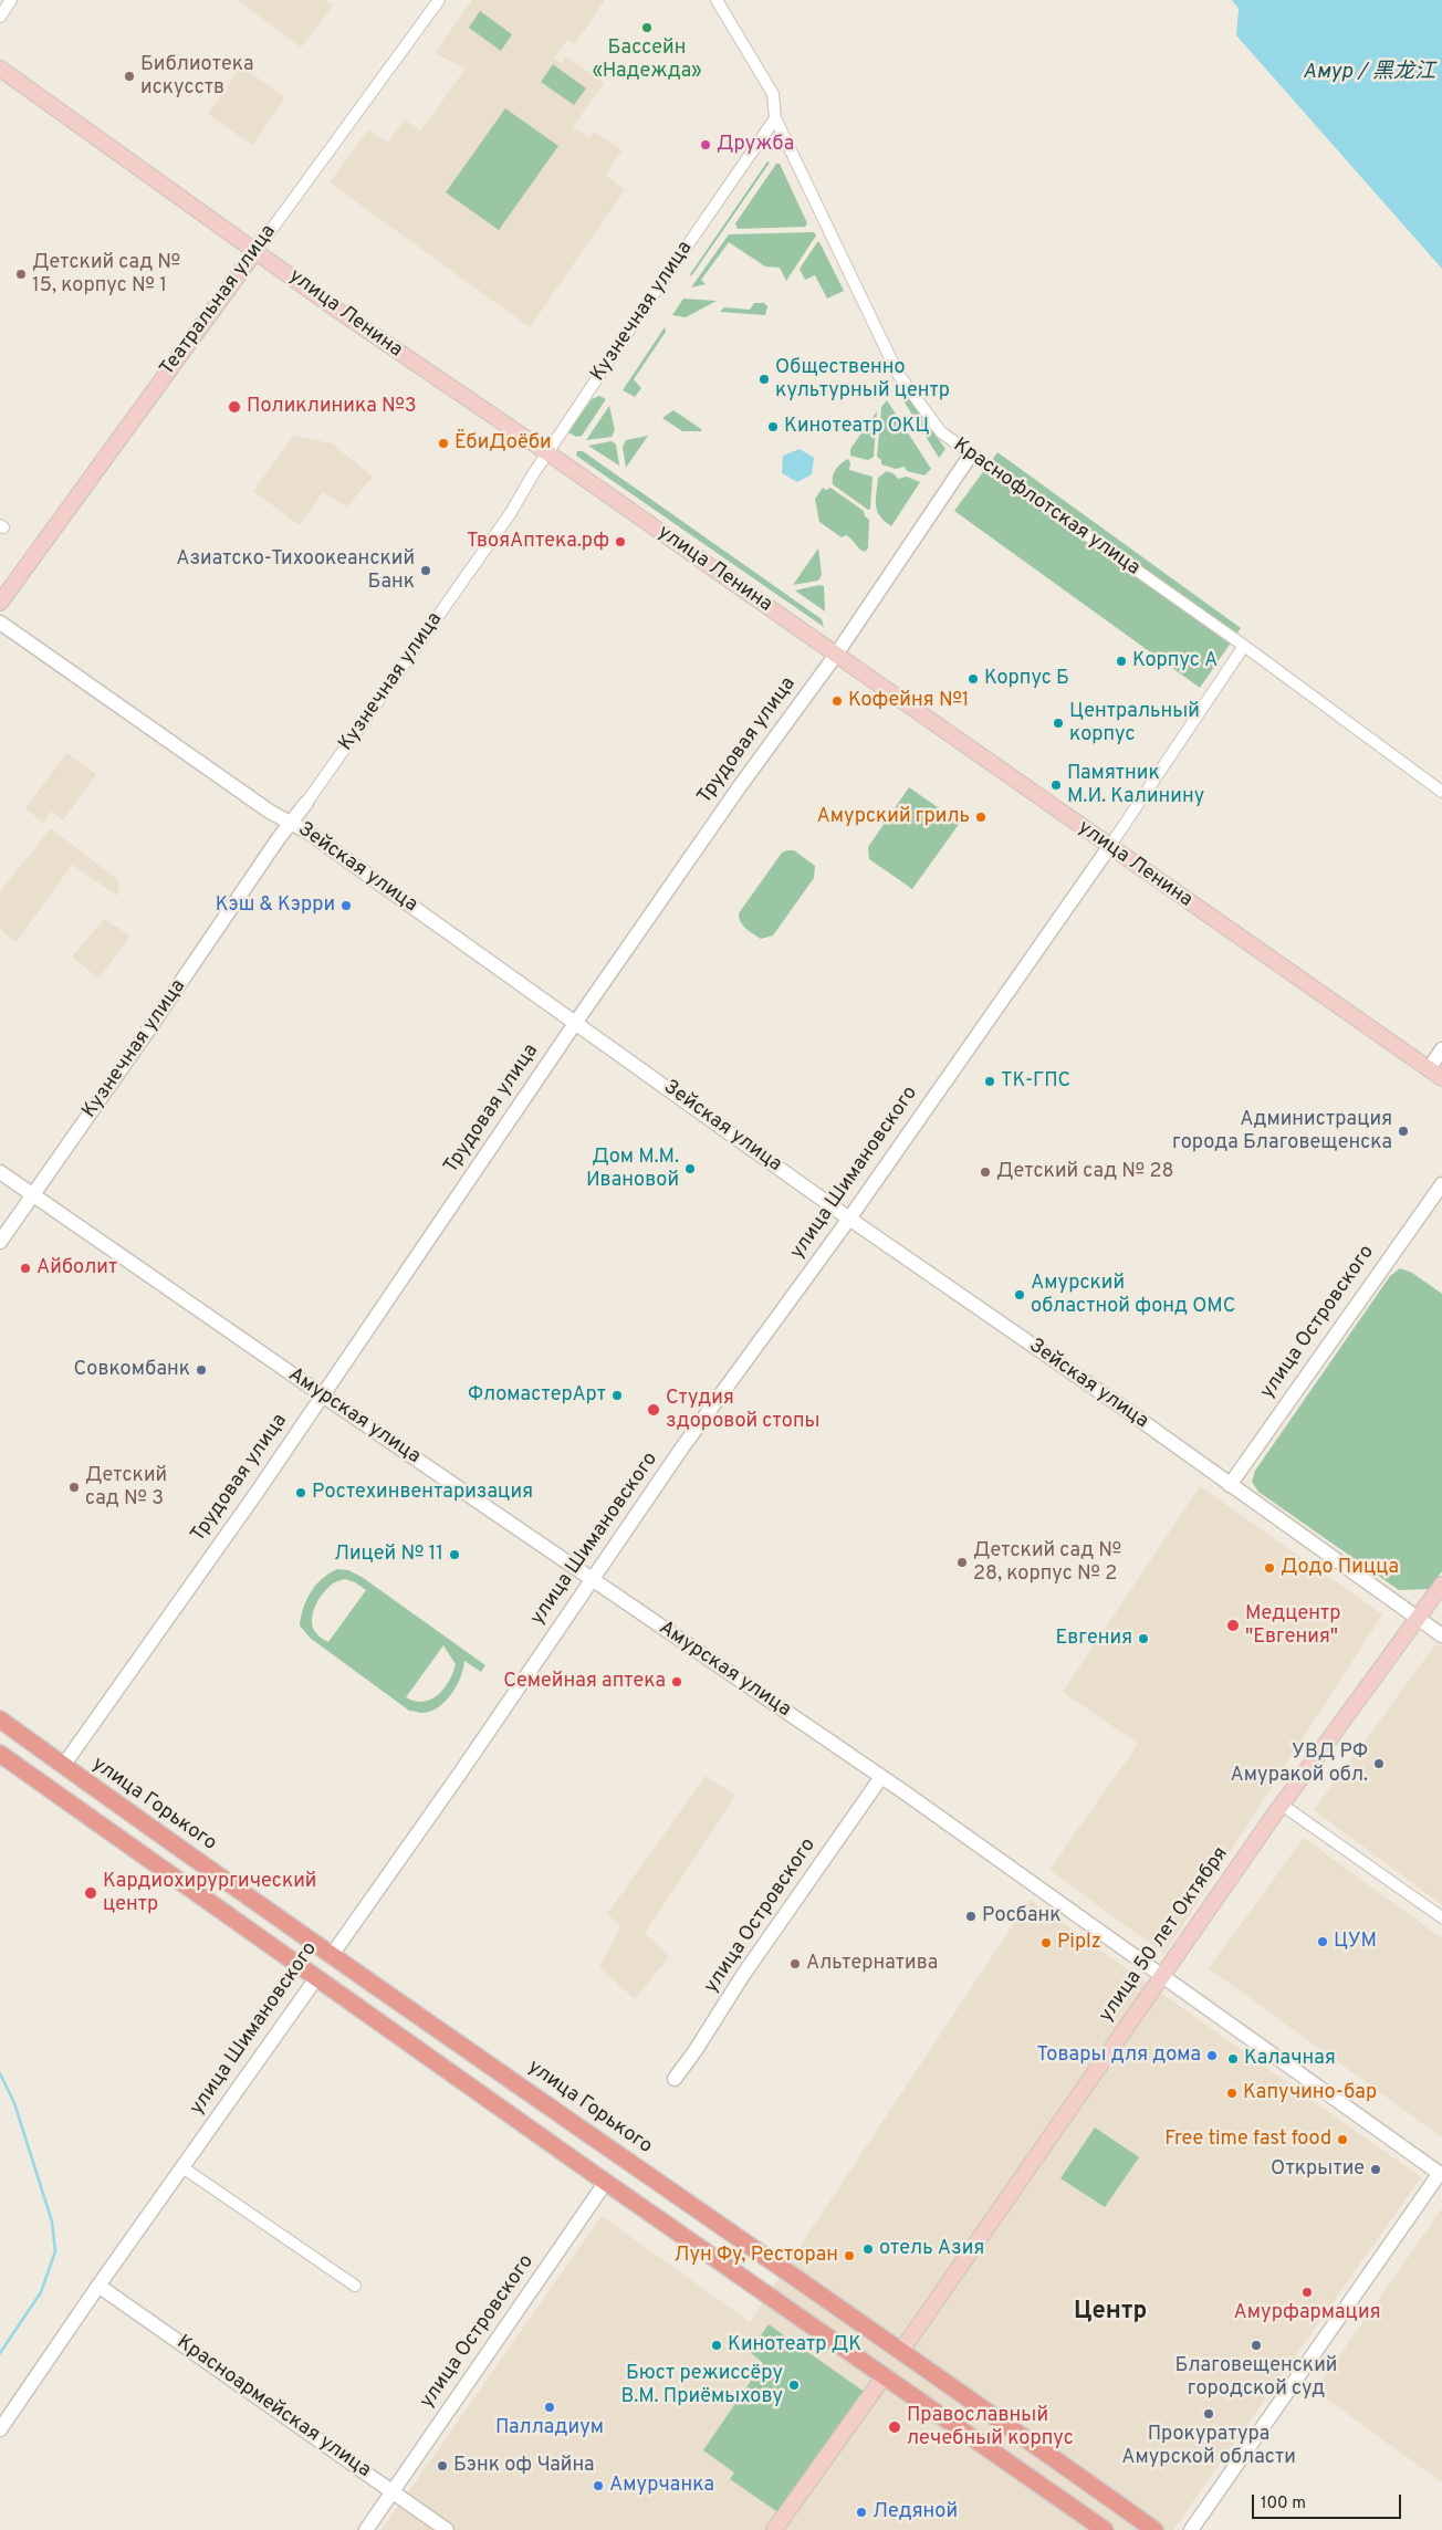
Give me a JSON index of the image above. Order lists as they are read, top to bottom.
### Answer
{
  "streets": {
    "main road": [
      "Театральная улица",
      "улица Ленина",
      "Трудовая улица",
      "улица Шимановского",
      "улица Островского",
      "улица Горького",
      "улица 50 лет Октября"
    ],
    "street": [
      "Кузнечная улица",
      "Краснофлотская улица",
      "Зейская улица",
      "Амурская улица",
      "Красноармейская улица"
    ]
  },
  "crossings": [
    ["Театральная улица", "улица Ленина"],
    ["Кузнечная улица", "улица Ленина"],
    ["Кузнечная улица", "Краснофлотская улица"],
    ["Кузнечная улица", "Зейская улица"],
    ["Кузнечная улица", "Амурская улица"],
    ["улица Ленина", "Трудовая улица"],
    ["улица Ленина", "улица Шимановского"],
    ["Краснофлотская улица", "Трудовая улица"],
    ["Краснофлотская улица", "улица Шимановского"],
    ["Трудовая улица", "Зейская улица"],
    ["Трудовая улица", "Амурская улица"],
    ["Трудовая улица", "улица Горького"],
    ["Зейская улица", "улица Шимановского"],
    ["Зейская улица", "улица Островского"],
    ["Зейская улица", "улица 50 лет Октября"],
    ["улица Шимановского", "Амурская улица"],
    ["улица Шимановского", "улица Горького"],
    ["улица Шимановского", "Красноармейская улица"],
    ["улица Островского", "Амурская улица"],
    ["улица Островского", "улица Горького"],
    ["улица Островского", "Красноармейская улица"],
    ["Амурская улица", "улица 50 лет Октября"],
    ["улица Горького", "улица 50 лет Октября"]
  ],
  "districts": ["Центр"],
  "water": ["Амур / 黑龙江"],
  "places": [
    "Бассейн «Надежда»",
    "Библиотека искусств",
    "Дружба",
    "Детский сад № 15, корпус № 1",
    "Общественно культурный центр",
    "Поликлиника №3",
    "Кинотеатр ОКЦ",
    "ЁбиДоёби",
    "ТвояАптека.рф",
    "Азиатско-Тихоокеанский Банк",
    "Корпус А",
    "Корпус Б",
    "Кофейня №1",
    "Центральный корпус",
    "Памятник М.И. Калинину",
    "Амурский гриль",
    "Кэш & Кэрри",
    "ТК-ГПС",
    "Администрация города Благовещенска",
    "Дом М.М. Ивановой",
    "Детский сад № 28",
    "Айболит",
    "Амурский областной фонд ОМС",
    "Совкомбанк",
    "ФломастерАрт",
    "Студия здоровой стопы",
    "Детский сад № 3",
    "Ростехинвентаризация",
    "Лицей № 11",
    "Детский сад № 28, корпус № 2",
    "Додо Пицца",
    "Медцентр \"Евгения\"",
    "Евгения",
    "Семейная аптека",
    "УВД РФ Амуракой обл.",
    "Кардиохирургический центр",
    "Росбанк",
    "ЦУМ",
    "Piplz",
    "Альтернатива",
    "Товары для дома",
    "Калачная",
    "Капучино-бар",
    "Free time fast food",
    "Открытие",
    "отель Азия",
    "Лун Фу, Ресторан",
    "Амурфармация",
    "Кинотеатр ДК",
    "Благовещенский городской суд",
    "Бюст режиссёру В.М. Приёмыхову",
    "Палладиум",
    "Прокуратура Амурской области",
    "Православный лечебный корпус",
    "Бэнк оф Чайна",
    "Амурчанка",
    "Ледяной"
  ],
  "scale_bar": "100 m"
}
